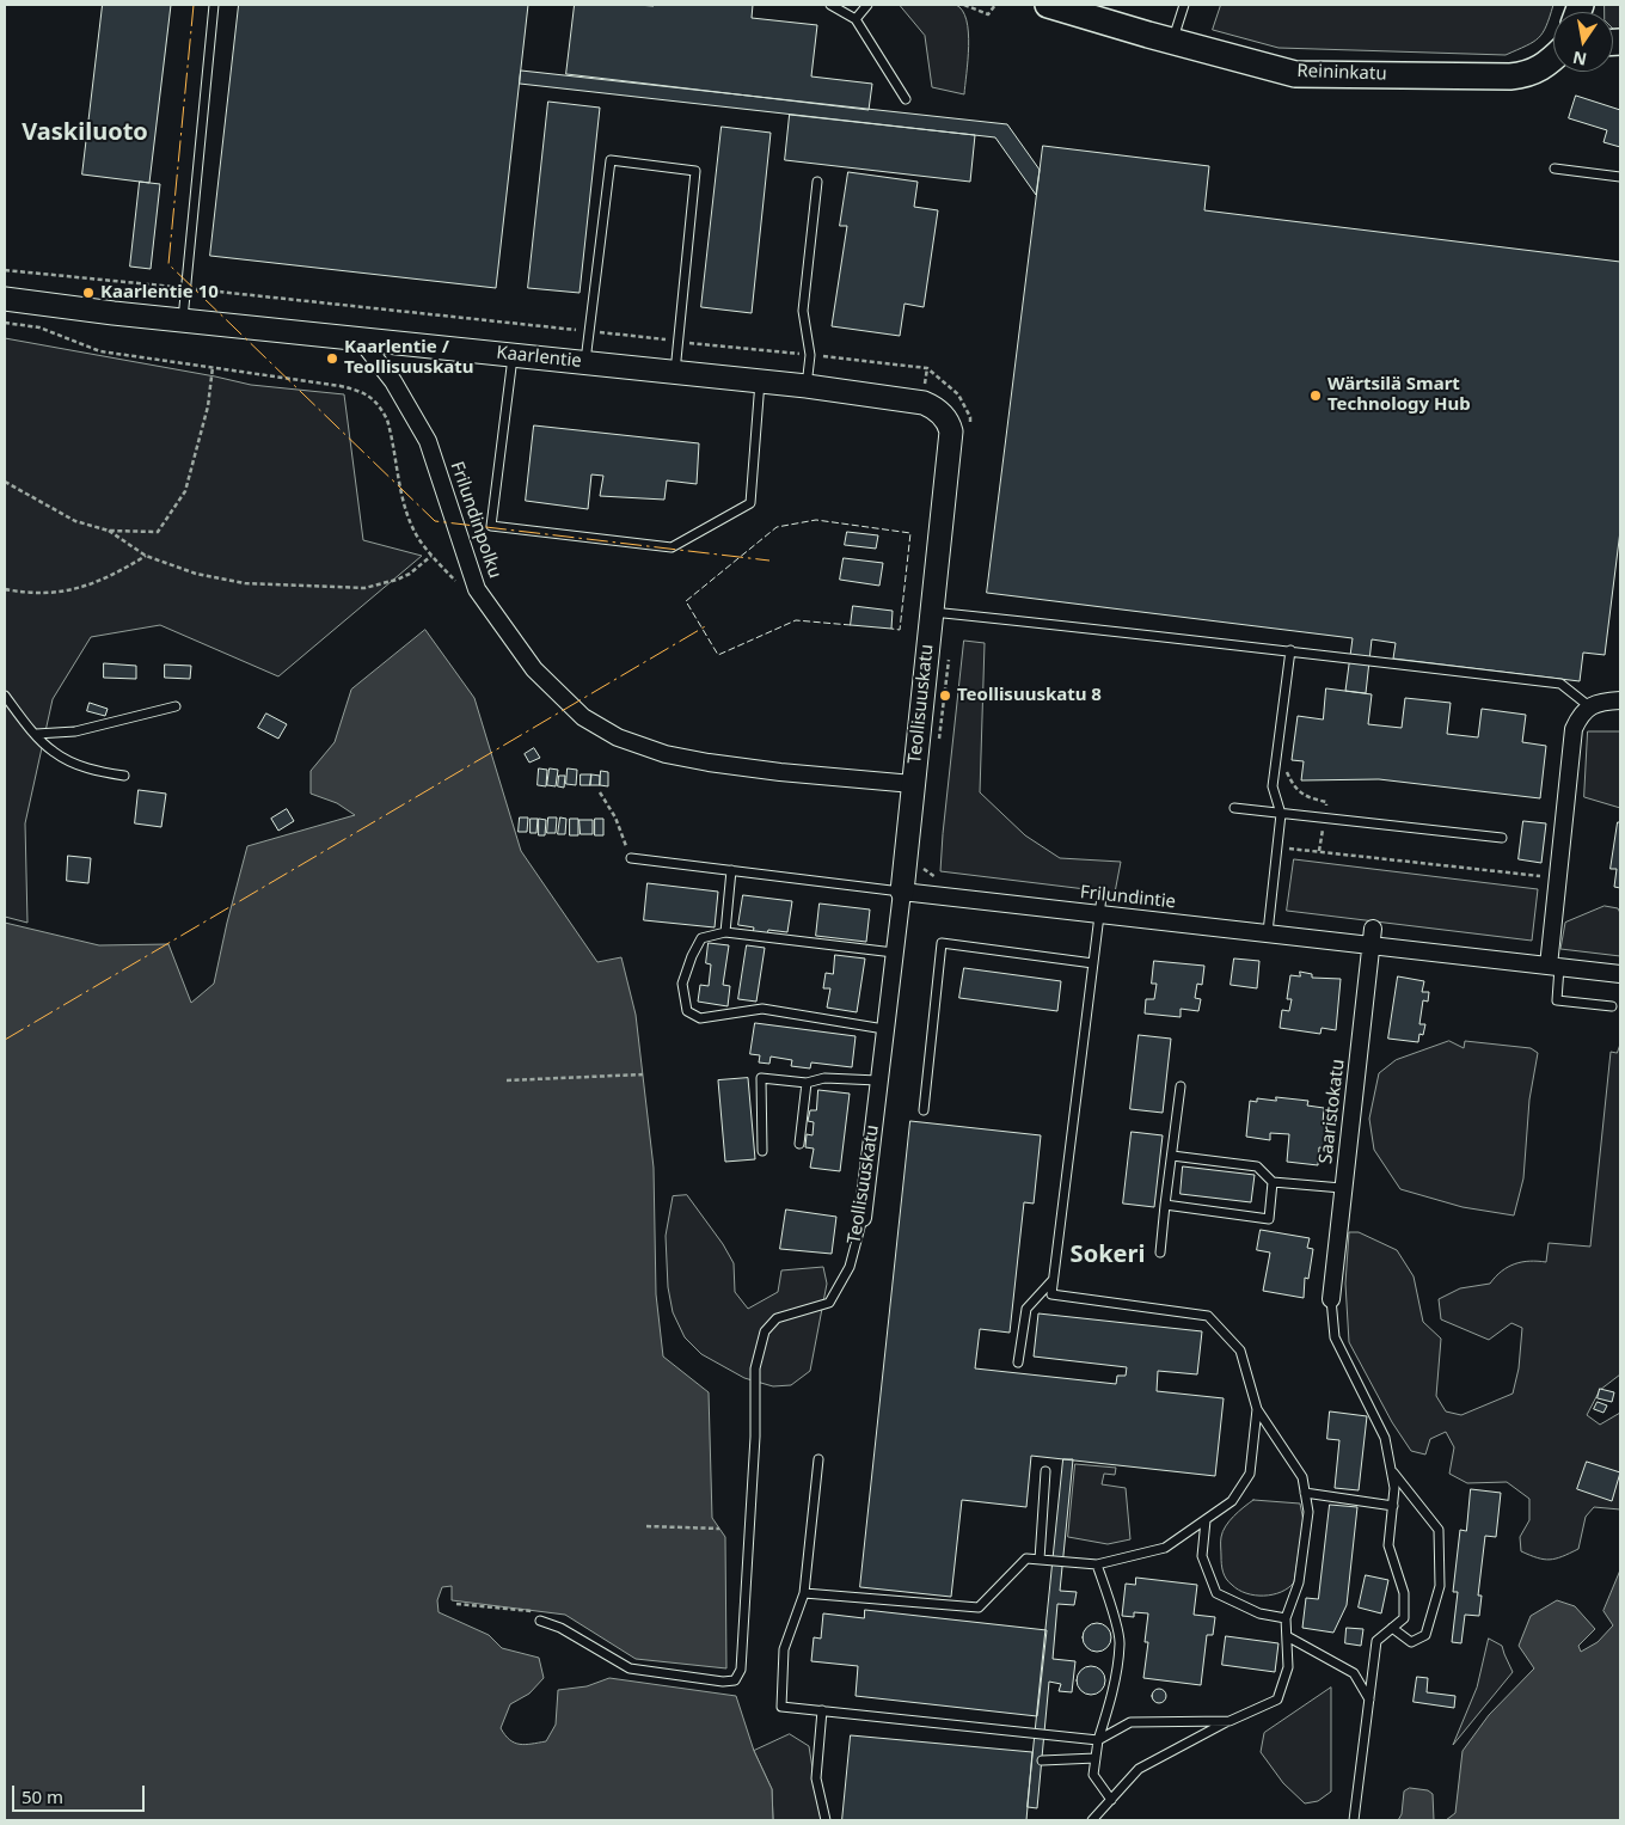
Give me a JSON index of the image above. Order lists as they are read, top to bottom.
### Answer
{
  "streets": {
    "main road": ["Reininkatu"],
    "street": [
      "Kaarlentie",
      "Frilundinpolku",
      "Teollisuuskatu",
      "Frilundintie",
      "Saaristokatu"
    ]
  },
  "crossings": [
    ["Kaarlentie", "Frilundinpolku"],
    ["Kaarlentie", "Teollisuuskatu"],
    ["Frilundinpolku", "Teollisuuskatu"],
    ["Teollisuuskatu", "Frilundintie"],
    ["Frilundintie", "Saaristokatu"]
  ],
  "districts": ["Vaskiluoto", "Sokeri"],
  "places": [
    "Kaarlentie 10",
    "Kaarlentie / Teollisuuskatu",
    "Wärtsilä Smart Technology Hub",
    "Teollisuuskatu 8"
  ],
  "scale_bar": "50 m",
  "north": "bottom"
}
